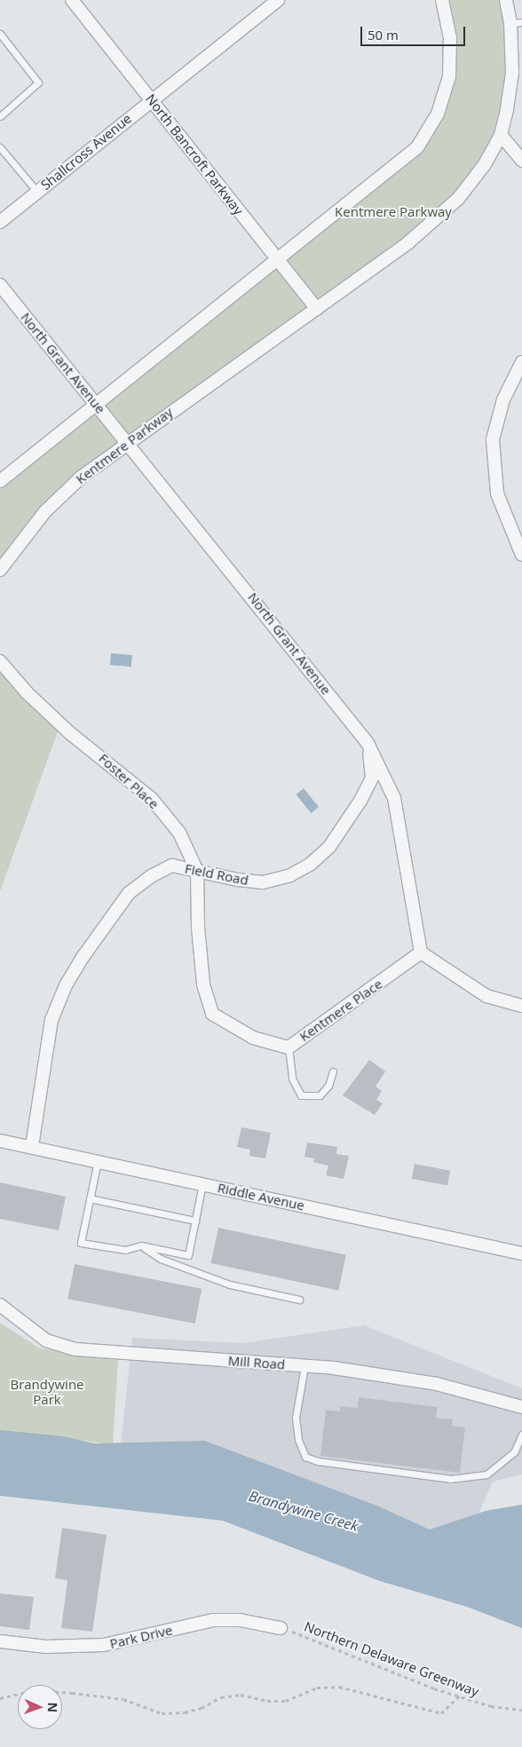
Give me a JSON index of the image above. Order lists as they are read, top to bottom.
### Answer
{
  "streets": {
    "street": [
      "Shallcross Avenue",
      "North Bancroft Parkway",
      "North Grant Avenue",
      "Kentmere Parkway",
      "Foster Place",
      "Field Road",
      "Kentmere Place",
      "Riddle Avenue",
      "Mill Road",
      "Park Drive"
    ],
    "path": ["Northern Delaware Greenway"]
  },
  "crossings": [
    ["Shallcross Avenue", "North Bancroft Parkway"],
    ["North Bancroft Parkway", "Kentmere Parkway"],
    ["North Grant Avenue", "Kentmere Parkway"],
    ["North Grant Avenue", "Field Road"],
    ["North Grant Avenue", "Kentmere Place"],
    ["Foster Place", "Field Road"],
    ["Foster Place", "Kentmere Place"],
    ["Field Road", "Riddle Avenue"],
    ["Park Drive", "Northern Delaware Greenway"]
  ],
  "water": ["Brandywine Creek"],
  "parks": ["Kentmere Parkway", "Brandywine Park"],
  "scale_bar": "50 m",
  "north": "right"
}
